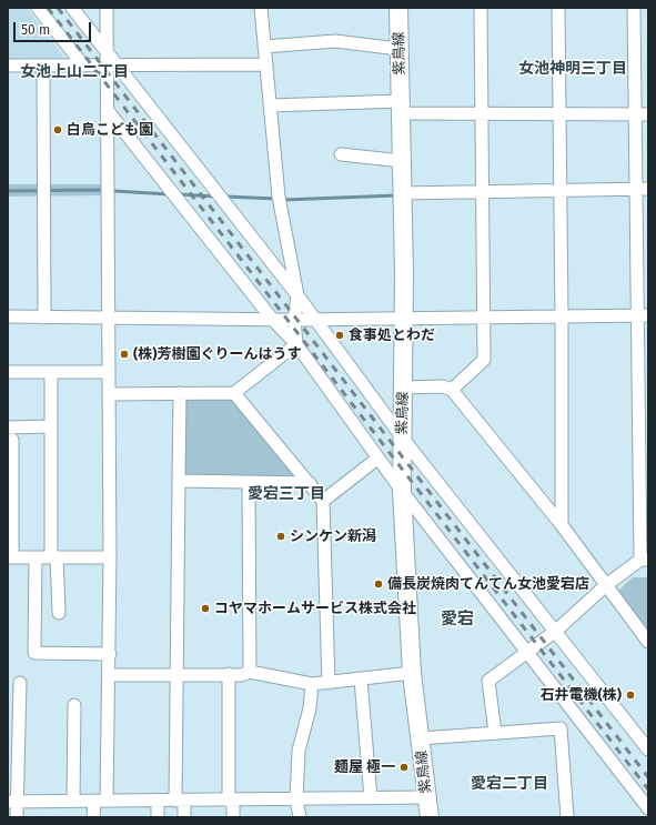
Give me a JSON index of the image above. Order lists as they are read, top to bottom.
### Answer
{
  "streets": {
    "street": ["紫鳥線"]
  },
  "districts": [
    "女池神明三丁目",
    "女池上山二丁目",
    "愛宕三丁目",
    "愛宕",
    "愛宕二丁目"
  ],
  "places": [
    "白鳥こども園",
    "食事処とわだ",
    "(株)芳樹園ぐりーんはうす",
    "シンケン新潟",
    "備長炭焼肉てんてん女池愛宕店",
    "コヤマホームサービス株式会社",
    "石井電機(株)",
    "麺屋 極一"
  ],
  "scale_bar": "50 m"
}
